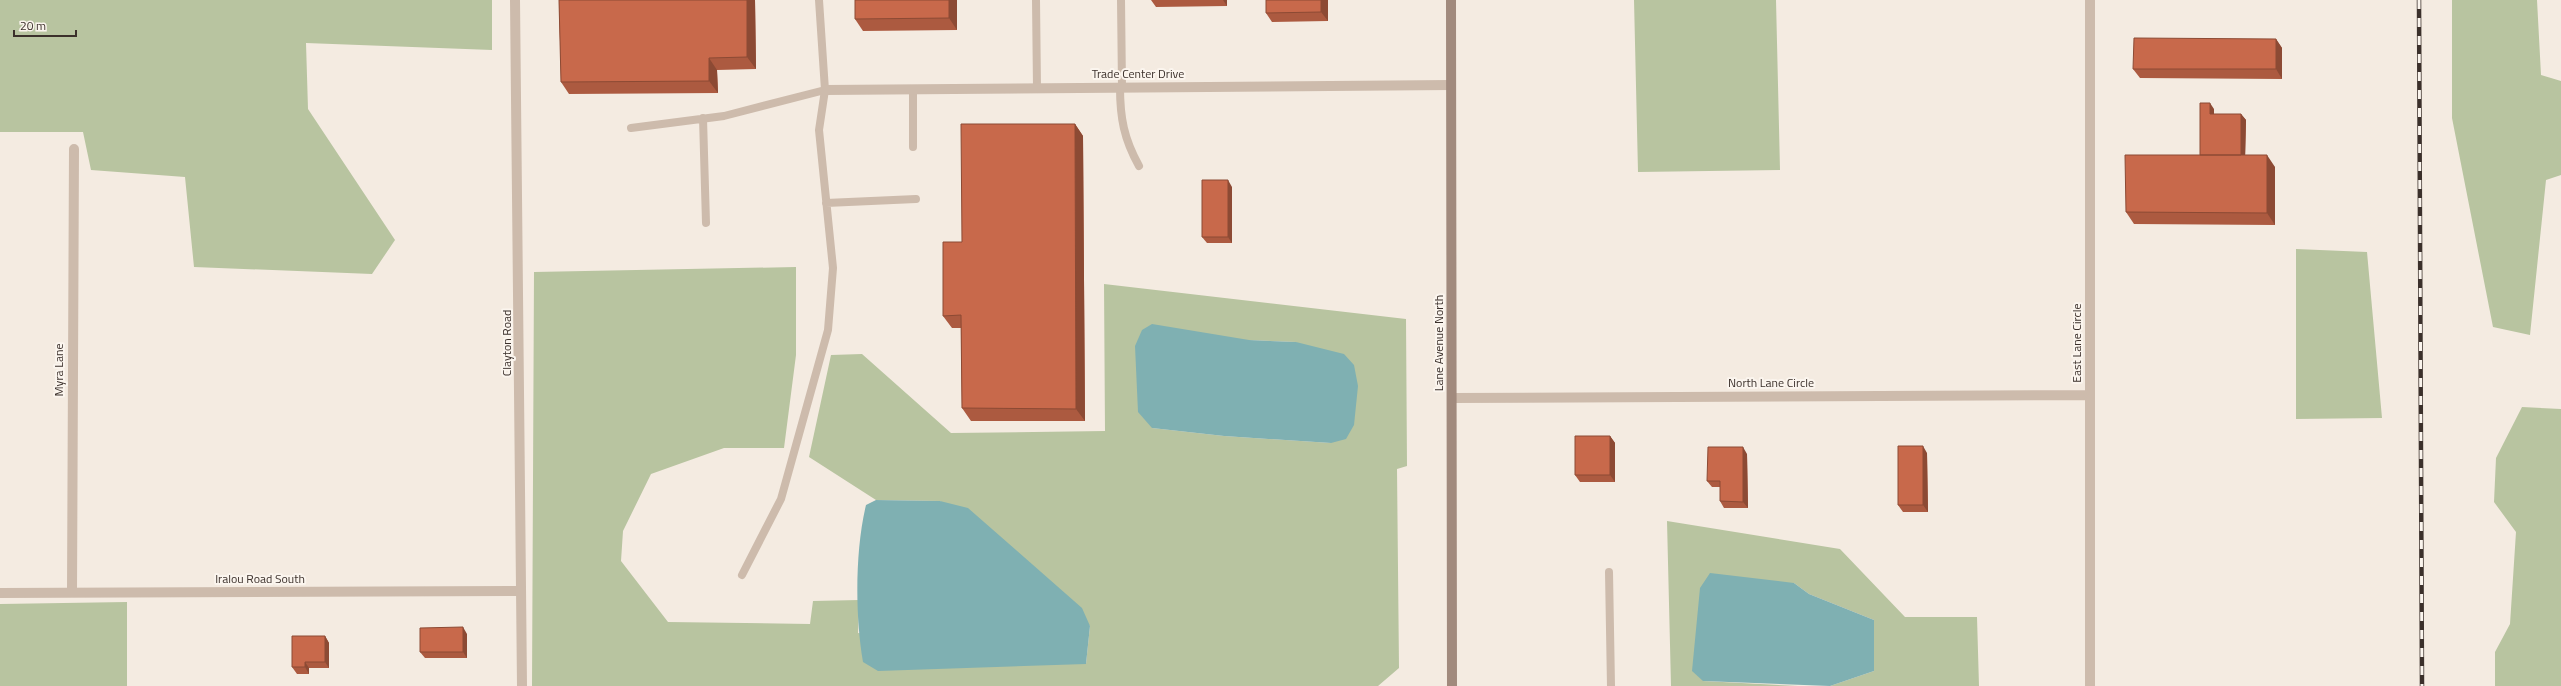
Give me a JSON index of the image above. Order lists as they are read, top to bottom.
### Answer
{
  "streets": {
    "main road": ["Lane Avenue North"],
    "street": [
      "Trade Center Drive",
      "Clayton Road",
      "East Lane Circle",
      "Myra Lane",
      "North Lane Circle",
      "Iralou Road South"
    ]
  },
  "crossings": [
    ["Trade Center Drive", "Lane Avenue North"],
    ["Clayton Road", "Iralou Road South"],
    ["Lane Avenue North", "North Lane Circle"],
    ["East Lane Circle", "North Lane Circle"],
    ["Myra Lane", "Iralou Road South"]
  ],
  "scale_bar": "20 m"
}
